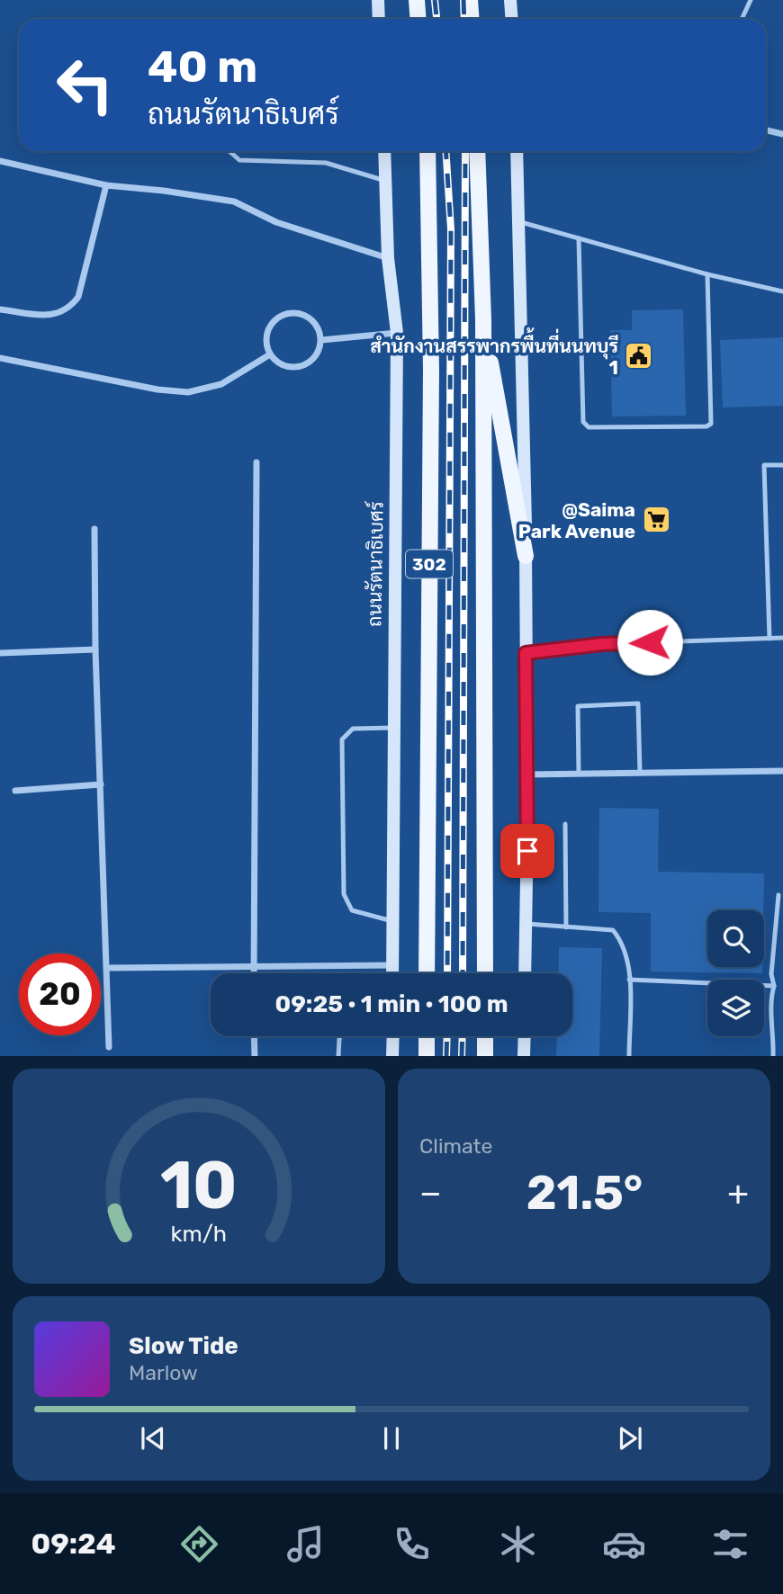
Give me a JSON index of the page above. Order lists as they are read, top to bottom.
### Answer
{
  "streets": {
    "main road": ["ถนนรัตนาธิเบศร์", "302"]
  },
  "places": {
    "public building": ["สำนักงานสรรพากรพื้นที่นนทบุรี 1"],
    "supermarket": ["@Saima Park Avenue"]
  },
  "page": {
    "turn": ["40 m", "ถนนรัตนาธิเบศร์"],
    "limit": "20",
    "trip": "09:25 · 1 min · 100 m",
    "tile": "Climate",
    "heat": ["−", "21.5°", "+"],
    "song": ["Slow Tide", "Marlow"],
    "tabs": "09:24",
    "gauge": ["10", "km/h"]
  }
}
